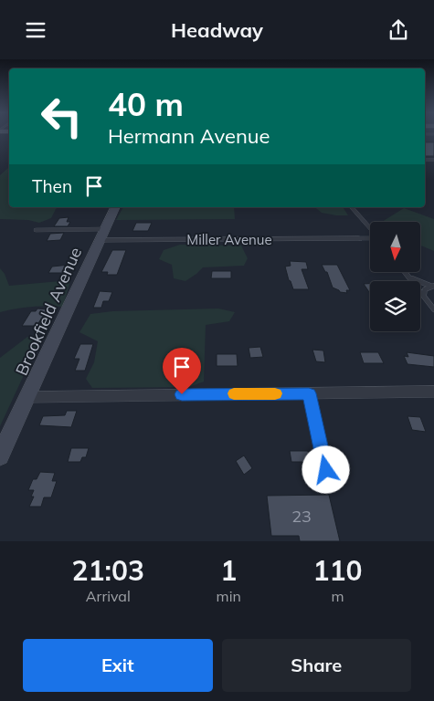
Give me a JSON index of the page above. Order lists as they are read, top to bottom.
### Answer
{
  "streets": {
    "main road": ["Brookfield Avenue"],
    "street": ["Miller Avenue"]
  },
  "crossings": [
    ["Miller Avenue", "Brookfield Avenue"]
  ],
  "house_numbers": ["23"],
  "north": "bottom",
  "page": {
    "header": "Headway",
    "turn": ["40 m", "Hermann Avenue"],
    "then": "Then",
    "eta": [
      "21:03",
      "Arrival",
      "1",
      "min",
      "110",
      "m"
    ],
    "buttons": ["Exit", "Share"]
  }
}
